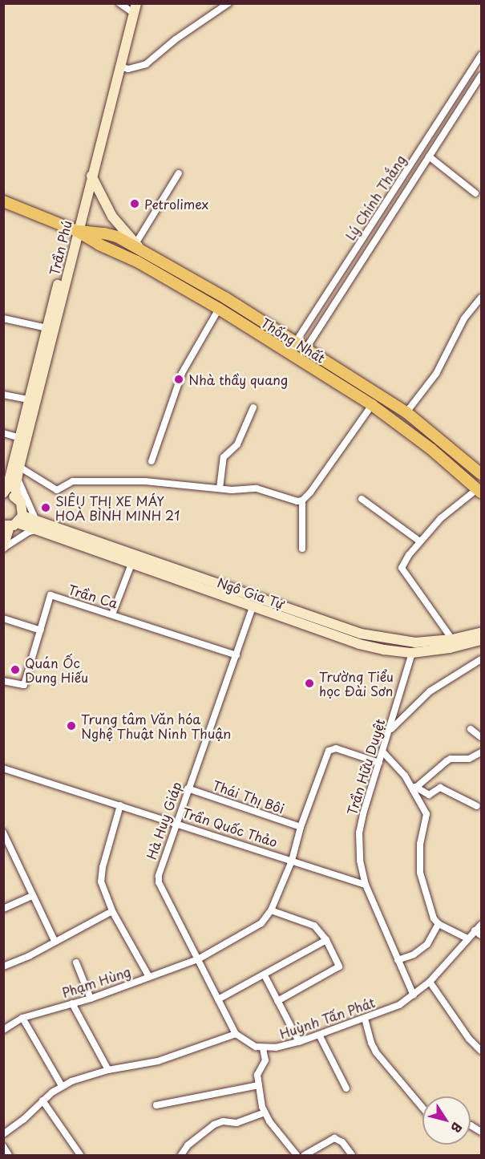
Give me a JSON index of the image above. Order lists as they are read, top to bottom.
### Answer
{
  "streets": {
    "main road": ["Trần Phú", "Thống Nhất", "Ngô Gia Tự"],
    "street": [
      "Lý Chính Thắng",
      "Trần Ca",
      "Trần Hữu Duyệt",
      "Thái Thị Bôi",
      "Hà Huy Giáp",
      "Trần Quốc Thảo",
      "Phạm Hùng",
      "Huỳnh Tấn Phát"
    ]
  },
  "crossings": [
    ["Lý Chính Thắng", "Thống Nhất"],
    ["Trần Phú", "Thống Nhất"],
    ["Trần Phú", "Ngô Gia Tự"],
    ["Ngô Gia Tự", "Trần Hữu Duyệt"],
    ["Ngô Gia Tự", "Hà Huy Giáp"],
    ["Trần Ca", "Hà Huy Giáp"],
    ["Trần Hữu Duyệt", "Trần Quốc Thảo"],
    ["Trần Hữu Duyệt", "Huỳnh Tấn Phát"],
    ["Thái Thị Bôi", "Hà Huy Giáp"],
    ["Hà Huy Giáp", "Trần Quốc Thảo"],
    ["Hà Huy Giáp", "Phạm Hùng"]
  ],
  "places": [
    "Petrolimex",
    "Nhà thầy quang",
    "SIÊU THỊ XE MÁY HOÀ BÌNH MINH 21",
    "Quán Ốc Dung Hiếu",
    "Trường Tiểu học Đài Sơn",
    "Trung tâm Văn hóa Nghệ Thuật Ninh Thuận"
  ],
  "north": "bottom right"
}
